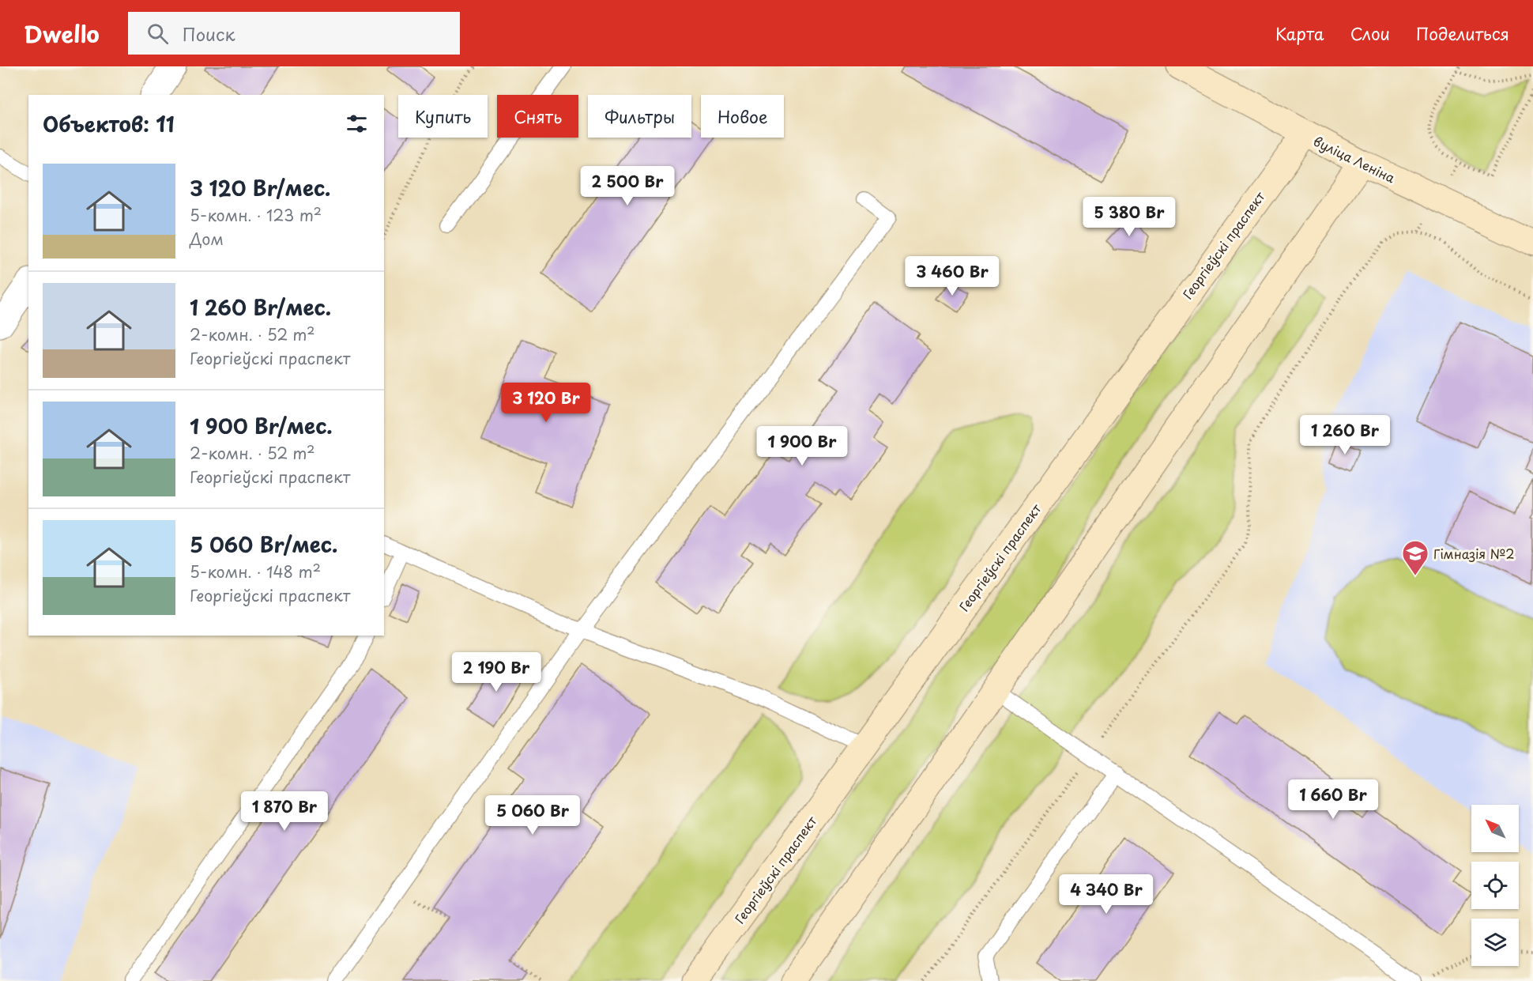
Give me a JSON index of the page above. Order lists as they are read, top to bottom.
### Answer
{
  "streets": {
    "main road": ["вуліца Леніна", "Георгіеўскі праспект"]
  },
  "crossings": [
    ["вуліца Леніна", "Георгіеўскі праспект"]
  ],
  "places": {
    "school or university": ["Гімназія №2"]
  },
  "north": "top left",
  "page": {
    "header": "Dwello",
    "search": "Поиск",
    "nav": ["Карта", "Слои", "Поделиться"],
    "chip": [
      "Купить",
      "Снять",
      "Фильтры",
      "Новое"
    ],
    "heading": "Объектов: 11",
    "list": [
      {
        "name": "3 120 Br/мес.",
        "note": "5-комн. · 123 m² · Дом"
      },
      {
        "name": "1 260 Br/мес.",
        "note": "2-комн. · 52 m² · Георгіеўскі праспект"
      },
      {
        "name": "1 900 Br/мес.",
        "note": "2-комн. · 52 m² · Георгіеўскі праспект"
      },
      {
        "name": "5 060 Br/мес.",
        "note": "5-комн. · 148 m² · Георгіеўскі праспект"
      }
    ],
    "price": [
      "2 500 Br",
      "5 380 Br",
      "3 460 Br",
      "3 120 Br",
      "1 260 Br",
      "1 900 Br",
      "2 190 Br",
      "1 660 Br",
      "1 870 Br",
      "5 060 Br",
      "4 340 Br"
    ]
  }
}
